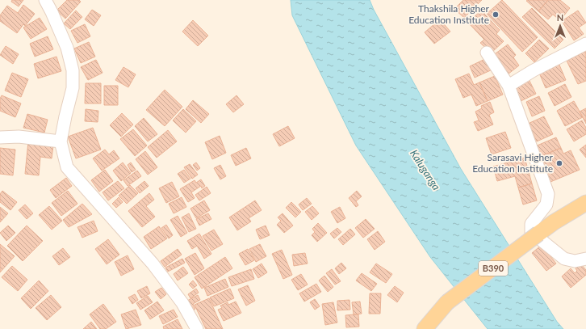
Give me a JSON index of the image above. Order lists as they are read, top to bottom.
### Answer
{
  "streets": {
    "main road": ["B390"]
  },
  "water": ["Kaluganga"],
  "places": ["Thakshila Higher Education Institute", "Sarasavi Higher Education Institute"],
  "north": "top"
}
